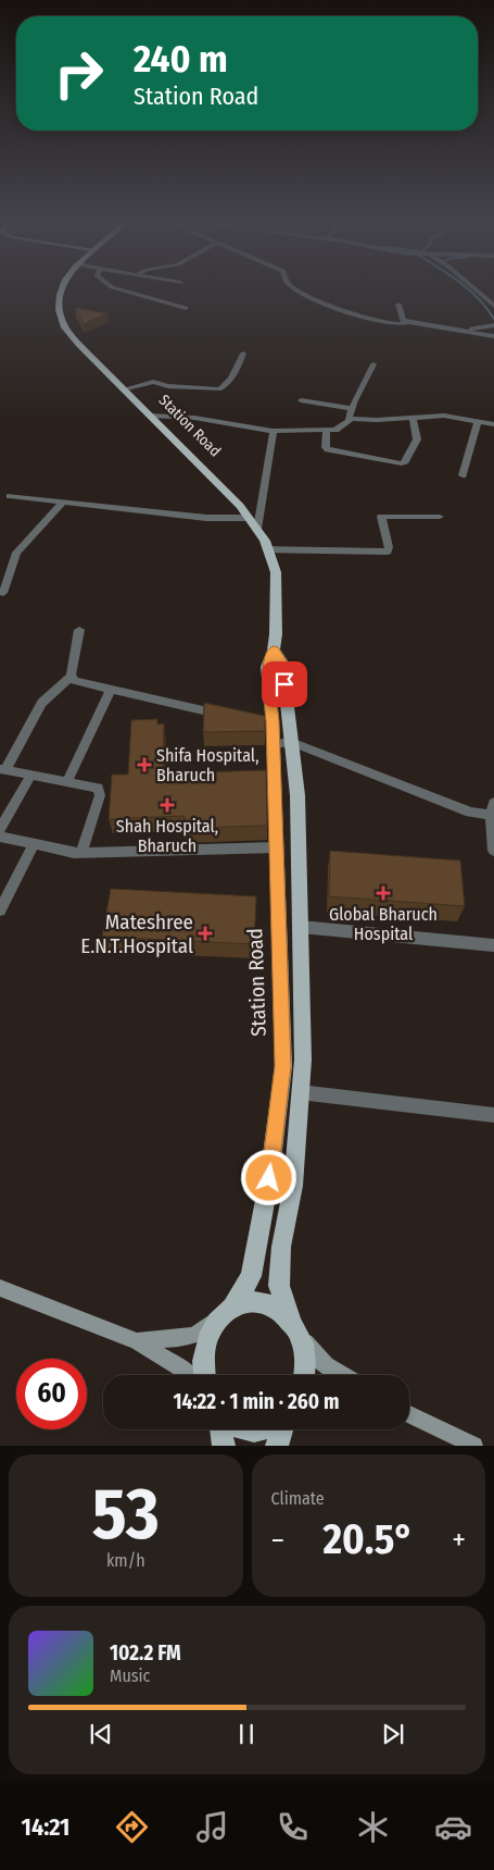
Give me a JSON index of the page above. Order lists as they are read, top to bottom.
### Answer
{
  "streets": {
    "main road": ["Station Road"]
  },
  "places": {
    "health": [
      "Shifa Hospital, Bharuch",
      "Shah Hospital, Bharuch",
      "Global Bharuch Hospital",
      "Mateshree E.N.T.Hospital"
    ]
  },
  "page": {
    "turn": ["240 m", "Station Road"],
    "limit": "60",
    "trip": "14:22 · 1 min · 260 m",
    "tile": [
      ["53", "km/h"],
      "Climate"
    ],
    "heat": ["−", "20.5°", "+"],
    "song": ["102.2 FM", "Music"],
    "tabs": "14:21"
  }
}
